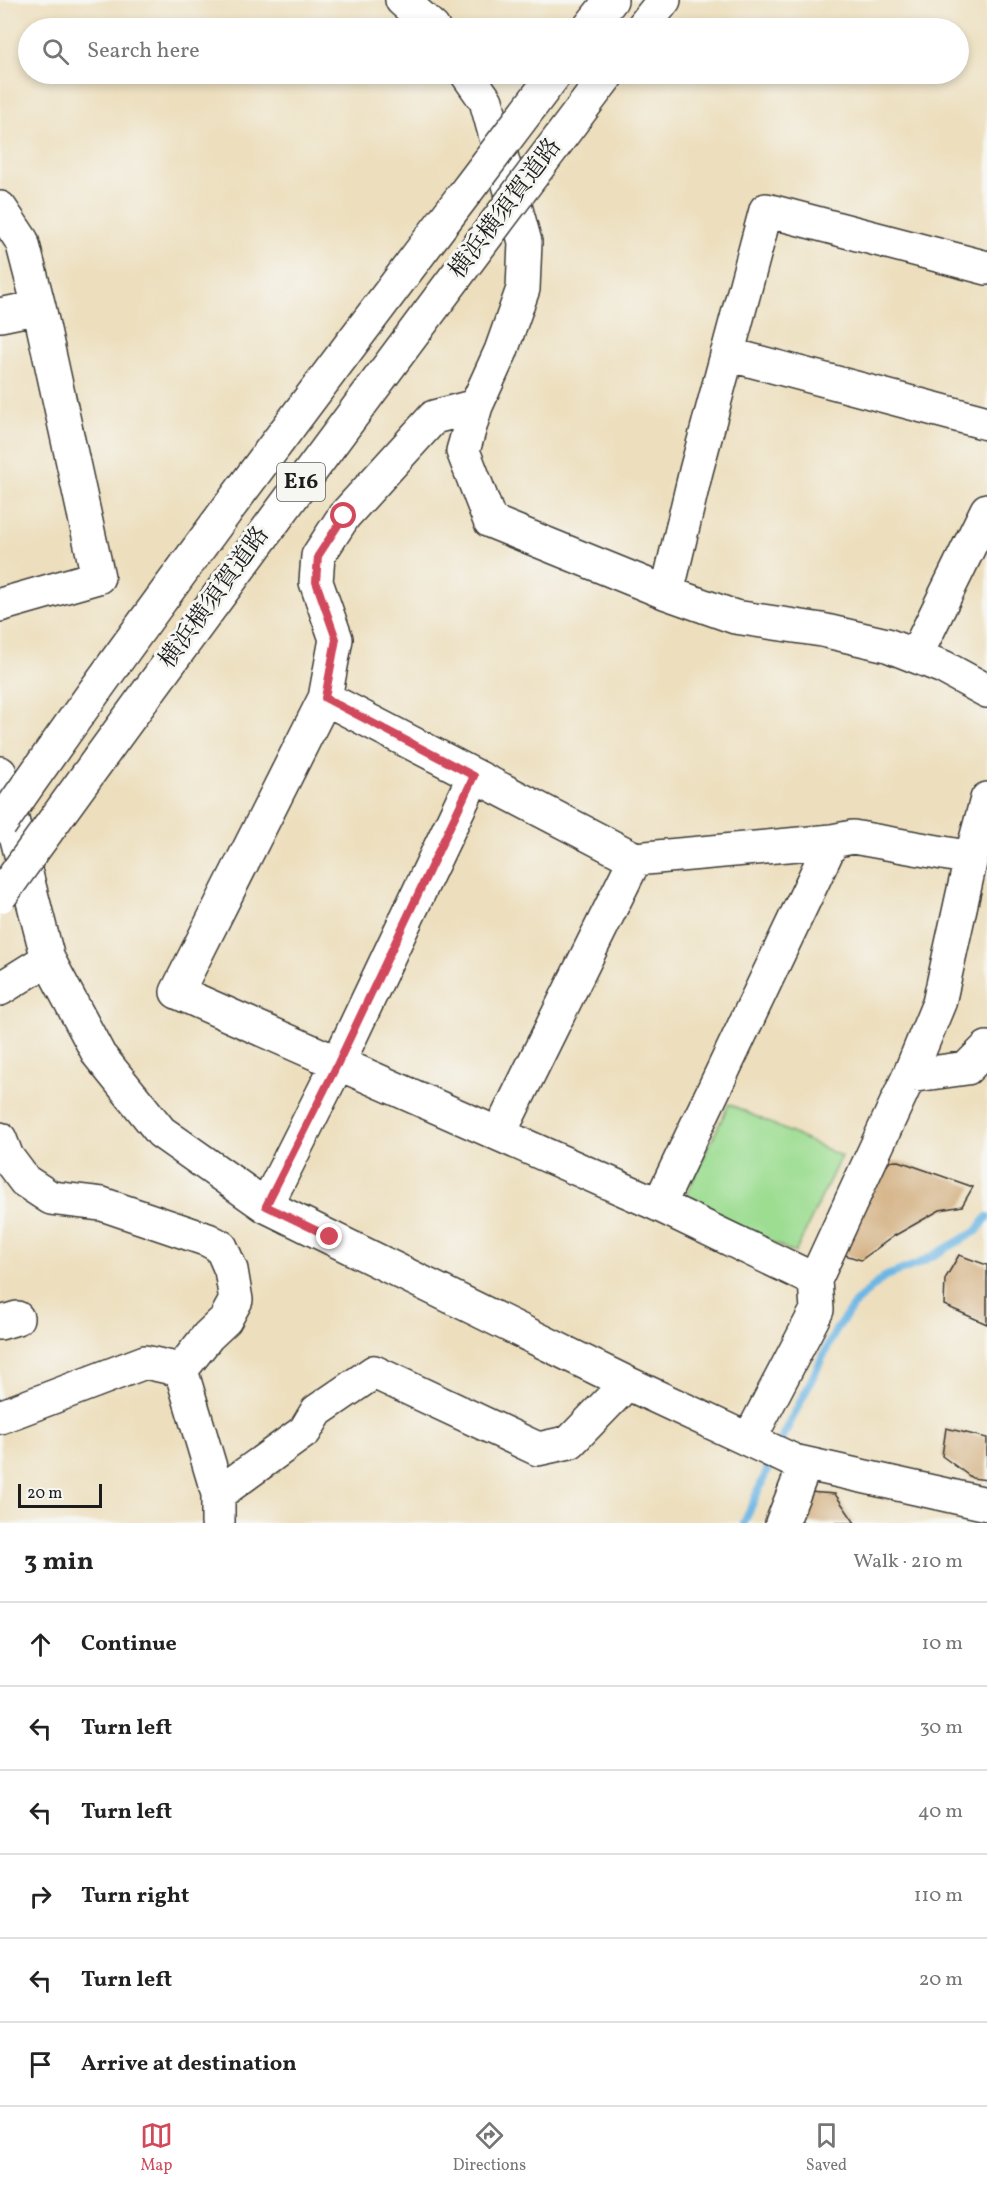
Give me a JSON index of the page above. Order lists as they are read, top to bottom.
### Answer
{
  "streets": {
    "main road": ["横浜横須賀道路", "E16"]
  },
  "scale_bar": "20 m",
  "page": {
    "search": "Search here",
    "scale": "20 m",
    "heading": ["3 min", "Walk · 210 m"],
    "list": [
      ["Continue", "10 m"],
      ["Turn left", "30 m"],
      ["Turn left", "40 m"],
      ["Turn right", "110 m"],
      ["Turn left", "20 m"],
      "Arrive at destination"
    ],
    "nav": ["Map", "Directions", "Saved"]
  }
}
